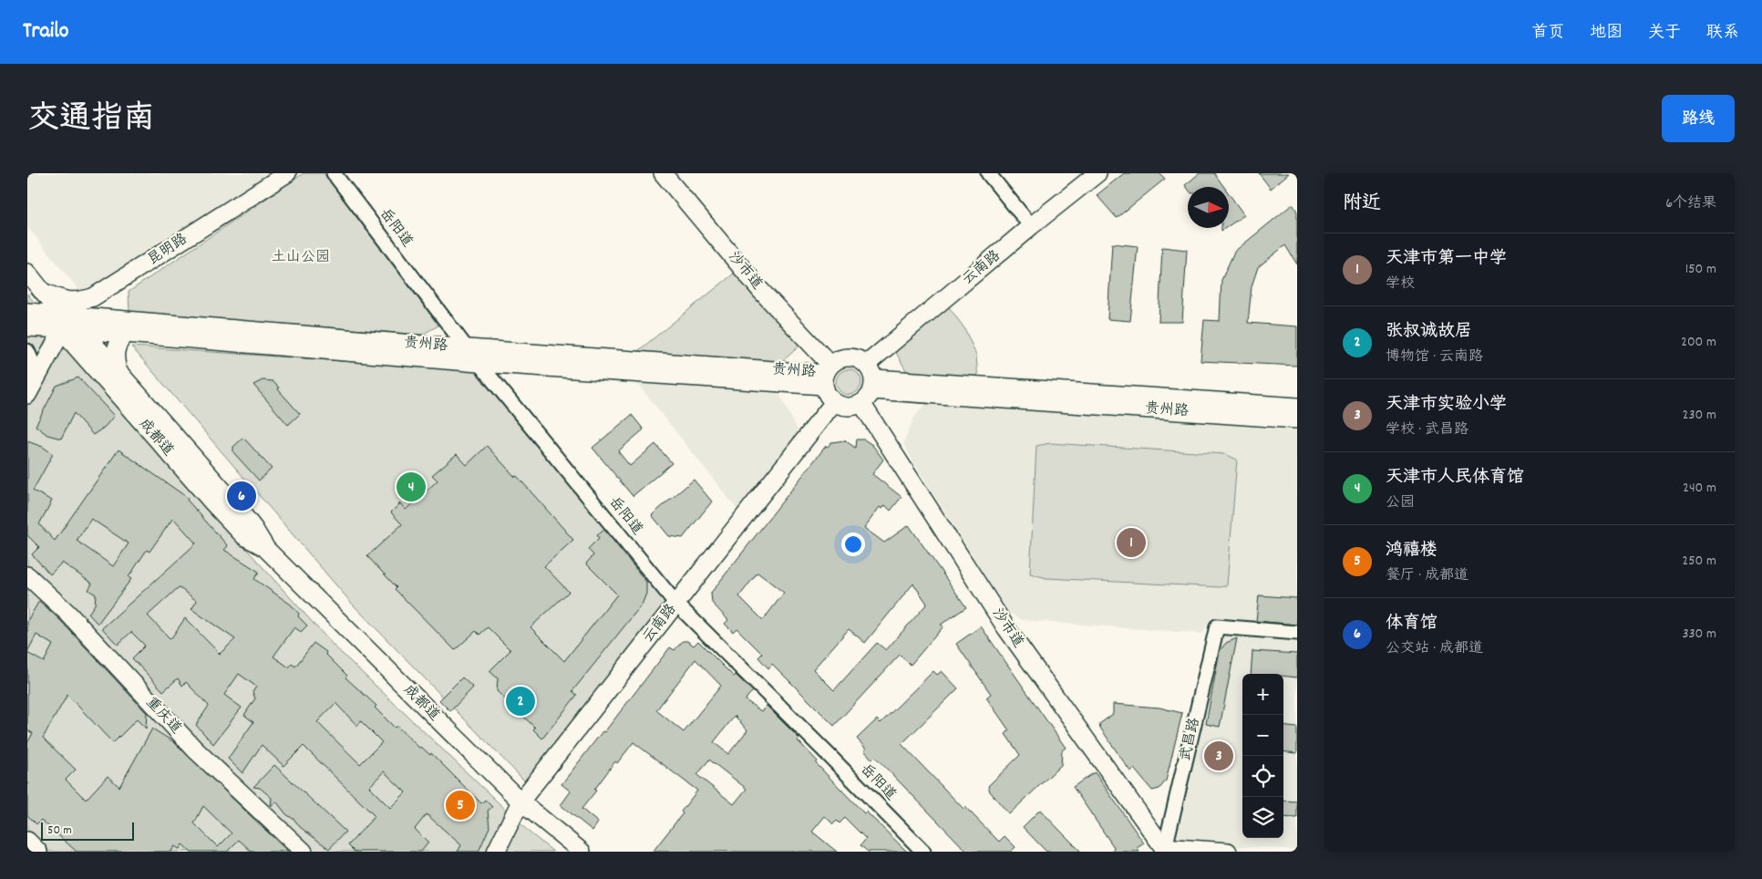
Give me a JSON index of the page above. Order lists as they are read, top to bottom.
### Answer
{
  "streets": {
    "street": [
      "岳阳道",
      "昆明路",
      "云南路",
      "沙市道",
      "贵州路",
      "成都道",
      "重庆道",
      "武昌路"
    ]
  },
  "crossings": [
    ["岳阳道", "云南路"],
    ["岳阳道", "贵州路"],
    ["昆明路", "成都道"],
    ["云南路", "沙市道"],
    ["云南路", "贵州路"],
    ["云南路", "成都道"],
    ["沙市道", "贵州路"],
    ["沙市道", "武昌路"],
    ["贵州路", "成都道"]
  ],
  "parks": ["土山公园"],
  "scale_bar": "50 m",
  "north": "right",
  "page": {
    "header": "Trailo",
    "nav": [
      "首页",
      "地图",
      "关于",
      "联系"
    ],
    "title": "交通指南",
    "buttons": "路线",
    "heading": ["附近", "6个结果"],
    "list": [
      {
        "mark": "1",
        "name": "天津市第一中学",
        "note": "学校",
        "value": "150 m"
      },
      {
        "mark": "2",
        "name": "张叔诚故居",
        "note": "博物馆 · 云南路",
        "value": "200 m"
      },
      {
        "mark": "3",
        "name": "天津市实验小学",
        "note": "学校 · 武昌路",
        "value": "230 m"
      },
      {
        "mark": "4",
        "name": "天津市人民体育馆",
        "note": "公园",
        "value": "240 m"
      },
      {
        "mark": "5",
        "name": "鸿禧楼",
        "note": "餐厅 · 成都道",
        "value": "250 m"
      },
      {
        "mark": "6",
        "name": "体育馆",
        "note": "公交站 · 成都道",
        "value": "330 m"
      }
    ],
    "pins": [
      "4",
      "6",
      "1",
      "2",
      "3",
      "5"
    ],
    "map_buttons": ["+", "−"],
    "scale": "50 m"
  }
}
